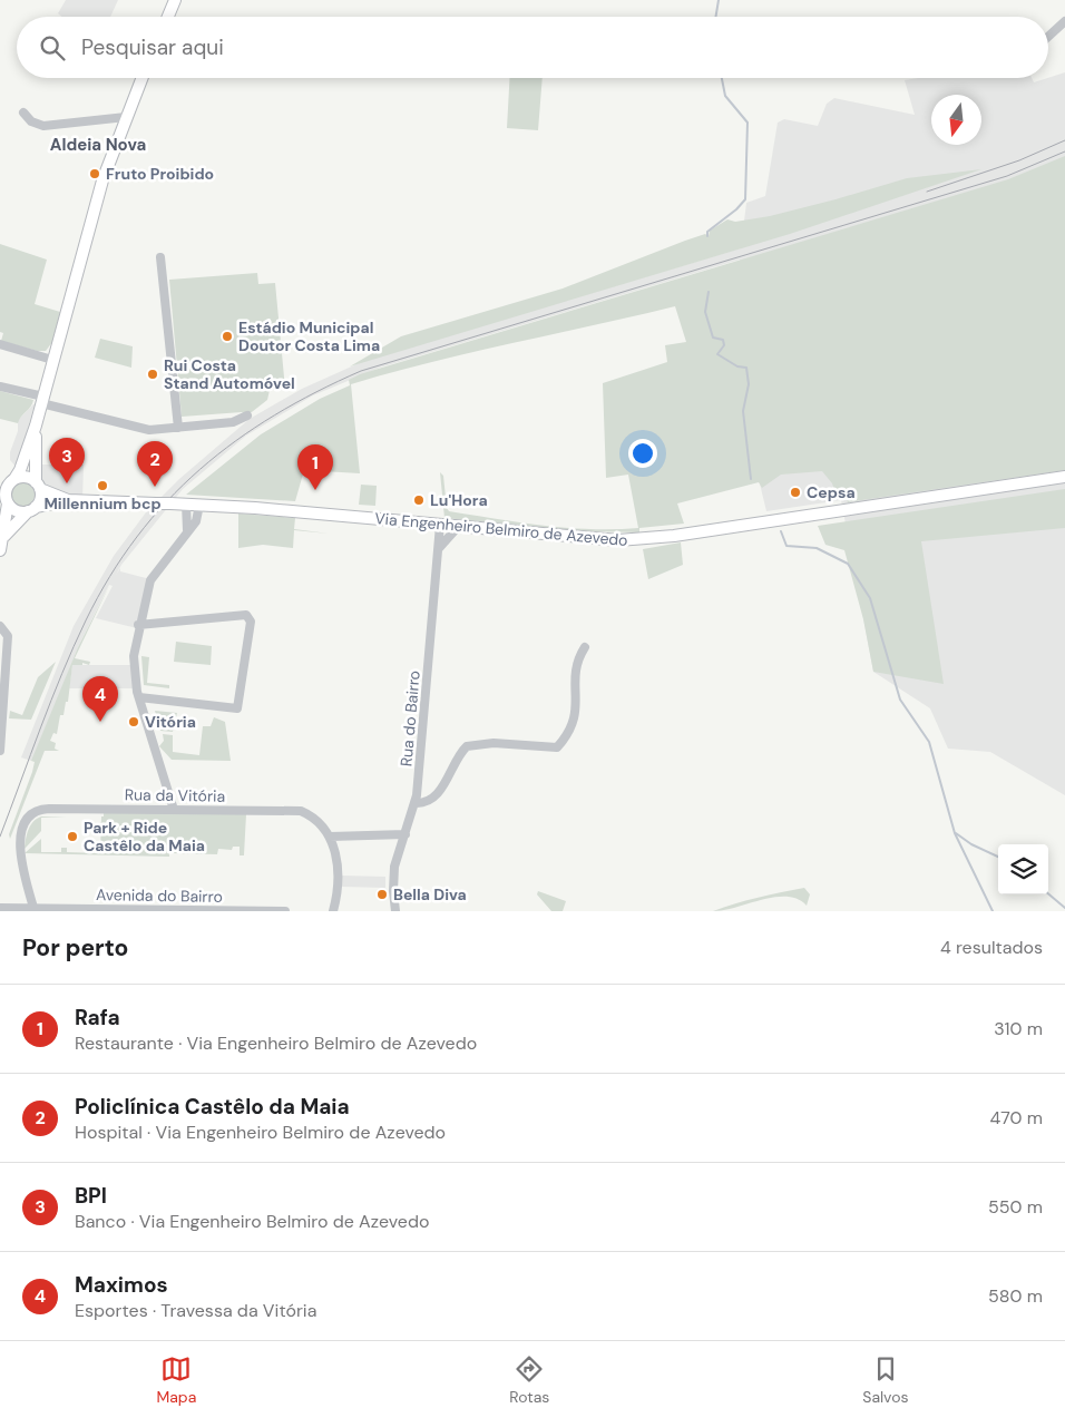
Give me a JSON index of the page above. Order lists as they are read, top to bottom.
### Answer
{
  "streets": {
    "main road": ["Via Engenheiro Belmiro de Azevedo"],
    "street": ["Rua do Bairro", "Rua da Vitória", "Avenida do Bairro"]
  },
  "crossings": [
    ["Via Engenheiro Belmiro de Azevedo", "Rua do Bairro"],
    ["Rua da Vitória", "Avenida do Bairro"]
  ],
  "districts": ["Aldeia Nova"],
  "places": [
    "Fruto Proibido",
    "Estádio Municipal Doutor Costa Lima",
    "Rui Costa Stand Automóvel",
    "Millennium bcp",
    "Cepsa",
    "Lu'Hora",
    "Vitória",
    "Park + Ride Castêlo da Maia",
    "Bella Diva"
  ],
  "north": "bottom",
  "page": {
    "search": "Pesquisar aqui",
    "pins": [
      "3",
      "2",
      "1",
      "4"
    ],
    "heading": ["Por perto", "4 resultados"],
    "list": [
      {
        "mark": "1",
        "name": "Rafa",
        "note": "Restaurante · Via Engenheiro Belmiro de Azevedo",
        "value": "310 m"
      },
      {
        "mark": "2",
        "name": "Policlínica Castêlo da Maia",
        "note": "Hospital · Via Engenheiro Belmiro de Azevedo",
        "value": "470 m"
      },
      {
        "mark": "3",
        "name": "BPI",
        "note": "Banco · Via Engenheiro Belmiro de Azevedo",
        "value": "550 m"
      },
      {
        "mark": "4",
        "name": "Maximos",
        "note": "Esportes · Travessa da Vitória",
        "value": "580 m"
      }
    ],
    "nav": ["Mapa", "Rotas", "Salvos"]
  }
}
